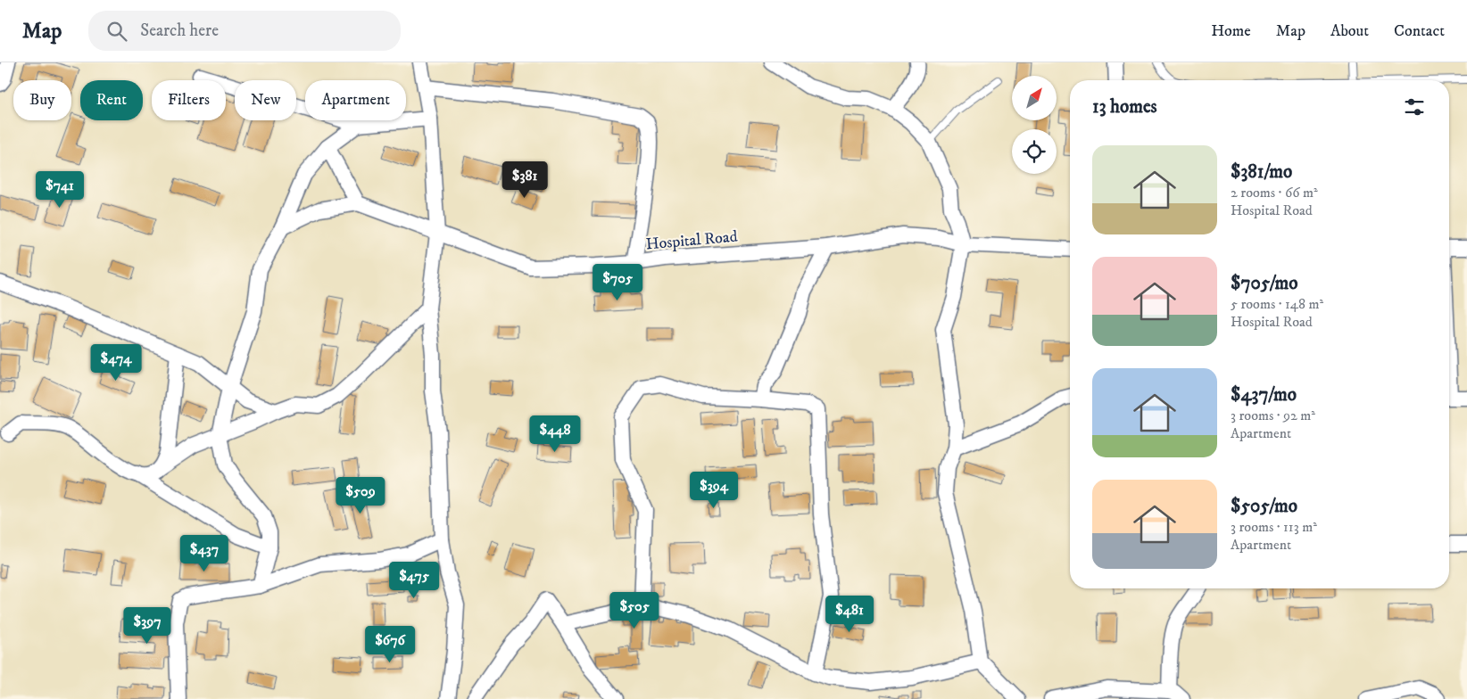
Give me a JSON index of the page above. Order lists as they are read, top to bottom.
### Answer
{
  "streets": {
    "street": ["Hospital Road"]
  },
  "north": "top right",
  "page": {
    "header": "Map",
    "search": "Search here",
    "nav": [
      "Home",
      "Map",
      "About",
      "Contact"
    ],
    "chip": [
      "Buy",
      "Rent",
      "Filters",
      "New",
      "Apartment"
    ],
    "heading": "13 homes",
    "list": [
      {
        "name": "$381/mo",
        "note": "2 rooms · 66 m² · Hospital Road"
      },
      {
        "name": "$705/mo",
        "note": "5 rooms · 148 m² · Hospital Road"
      },
      {
        "name": "$437/mo",
        "note": "3 rooms · 92 m² · Apartment"
      },
      {
        "name": "$505/mo",
        "note": "3 rooms · 113 m² · Apartment"
      }
    ],
    "price": [
      "$381",
      "$741",
      "$705",
      "$474",
      "$448",
      "$394",
      "$509",
      "$437",
      "$475",
      "$505",
      "$481",
      "$397",
      "$676"
    ]
  }
}
